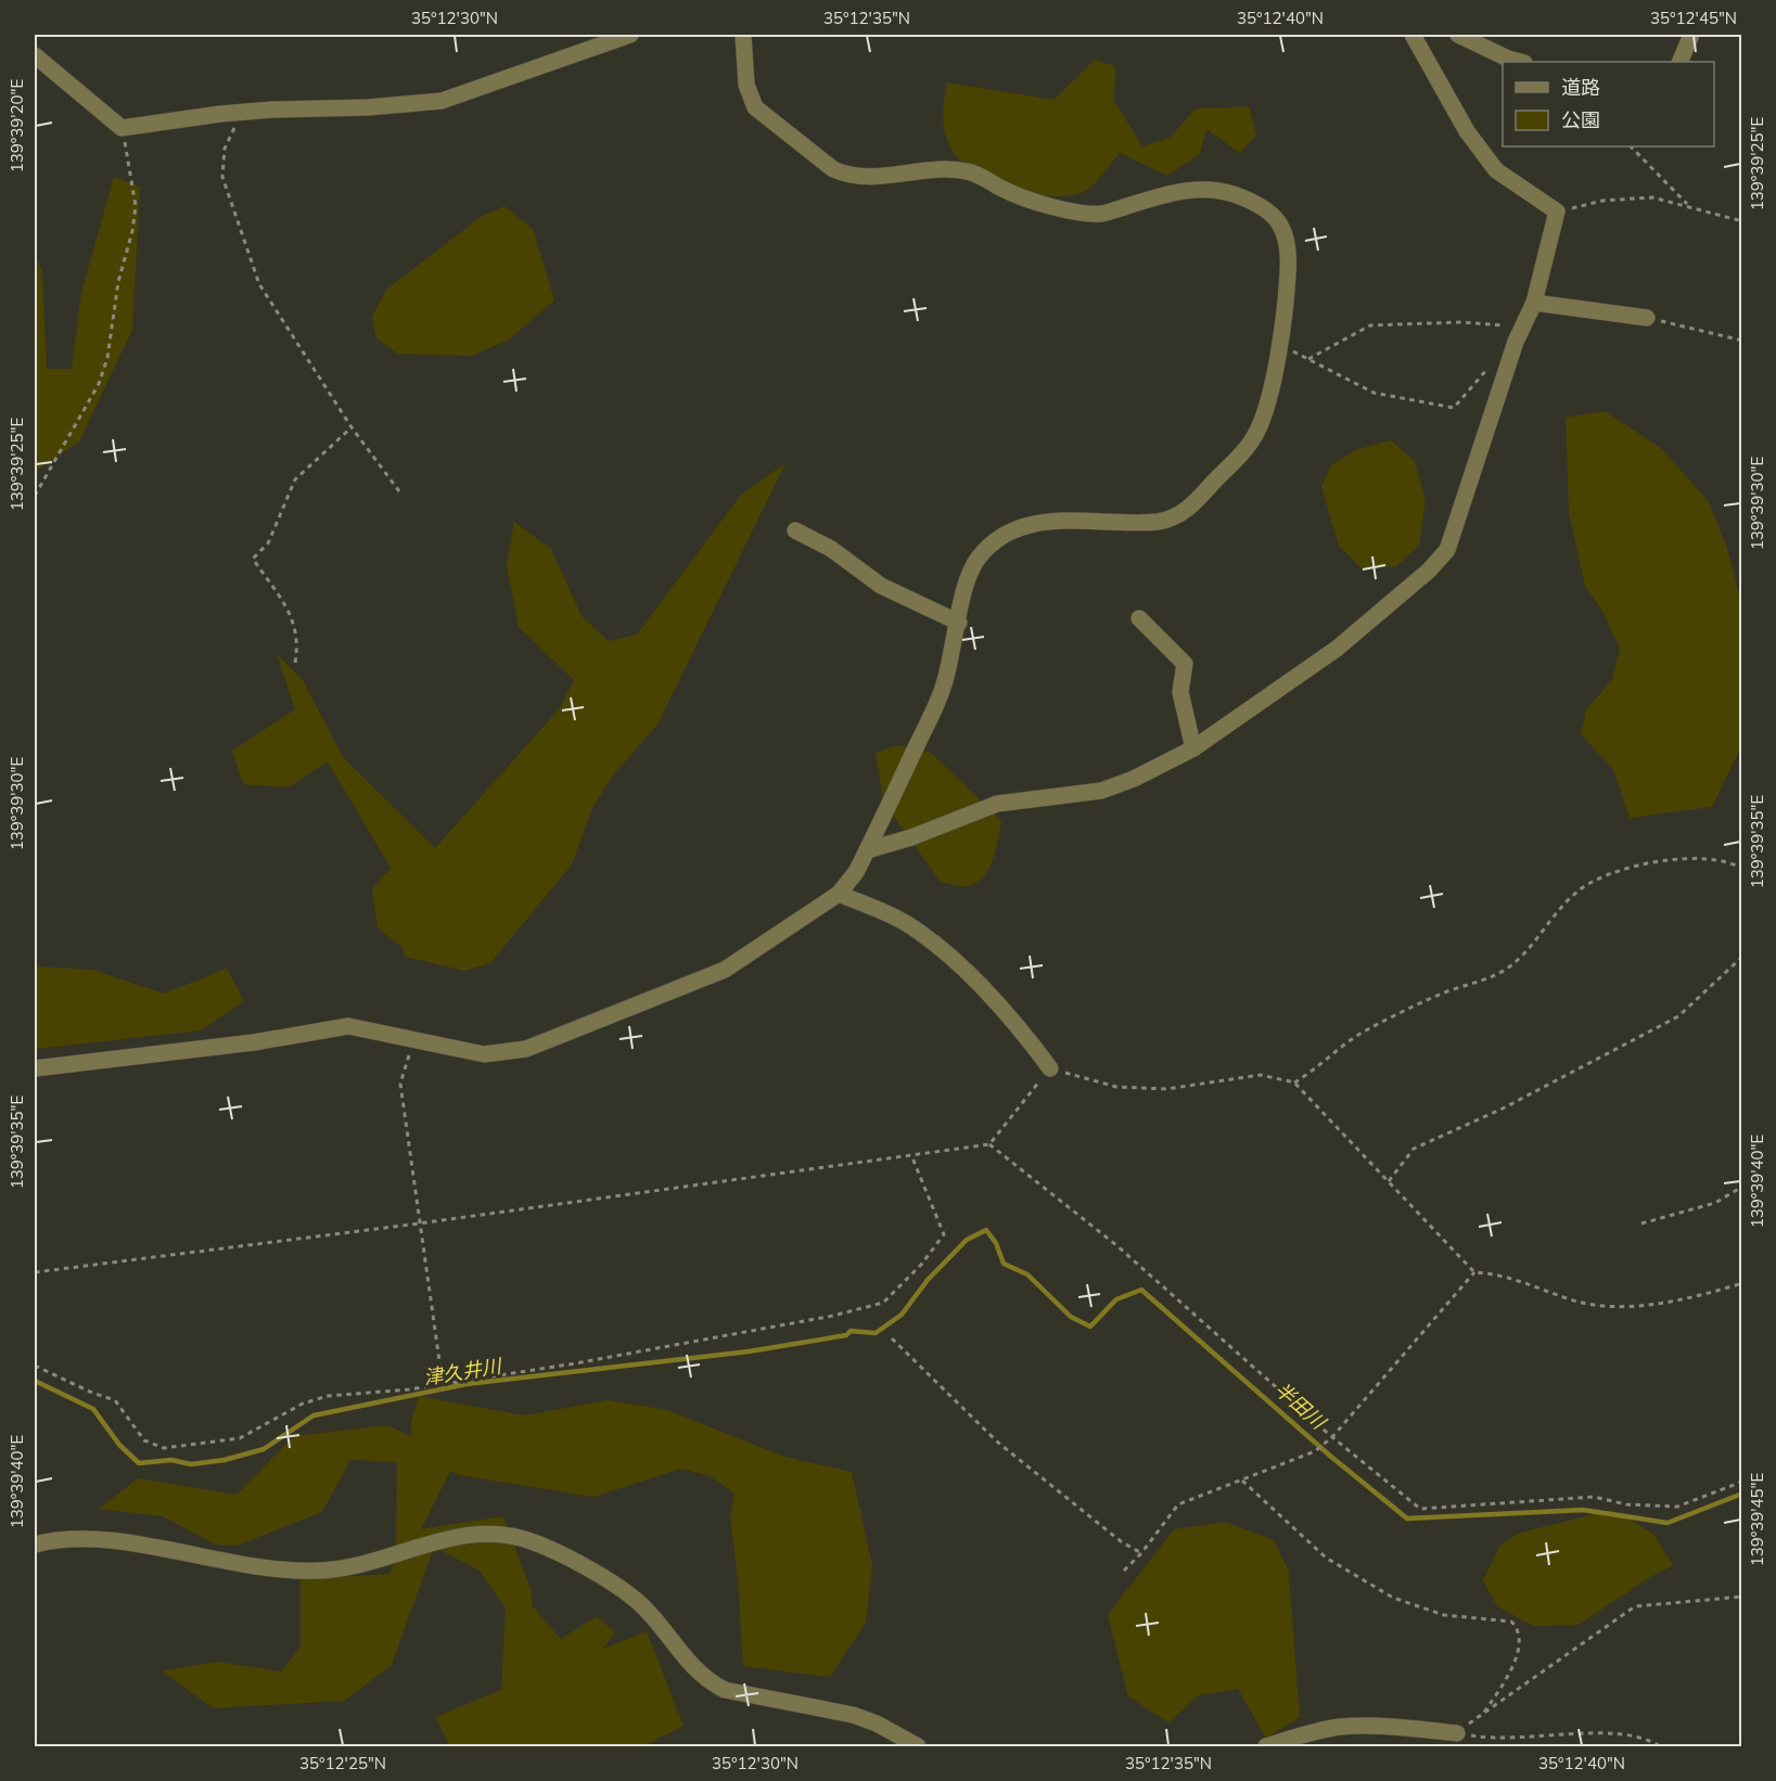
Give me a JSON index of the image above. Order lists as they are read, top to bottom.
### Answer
{
  "water": ["津久井川", "半田川"],
  "legend": ["道路", "公園"],
  "coordinates": [
    "35°12'30\"N",
    "35°12'35\"N",
    "35°12'40\"N",
    "35°12'45\"N",
    "139°39'20\"E",
    "139°39'25\"E",
    "139°39'30\"E",
    "139°39'35\"E",
    "139°39'40\"E",
    "139°39'45\"E",
    "35°12'25\"N"
  ]
}
